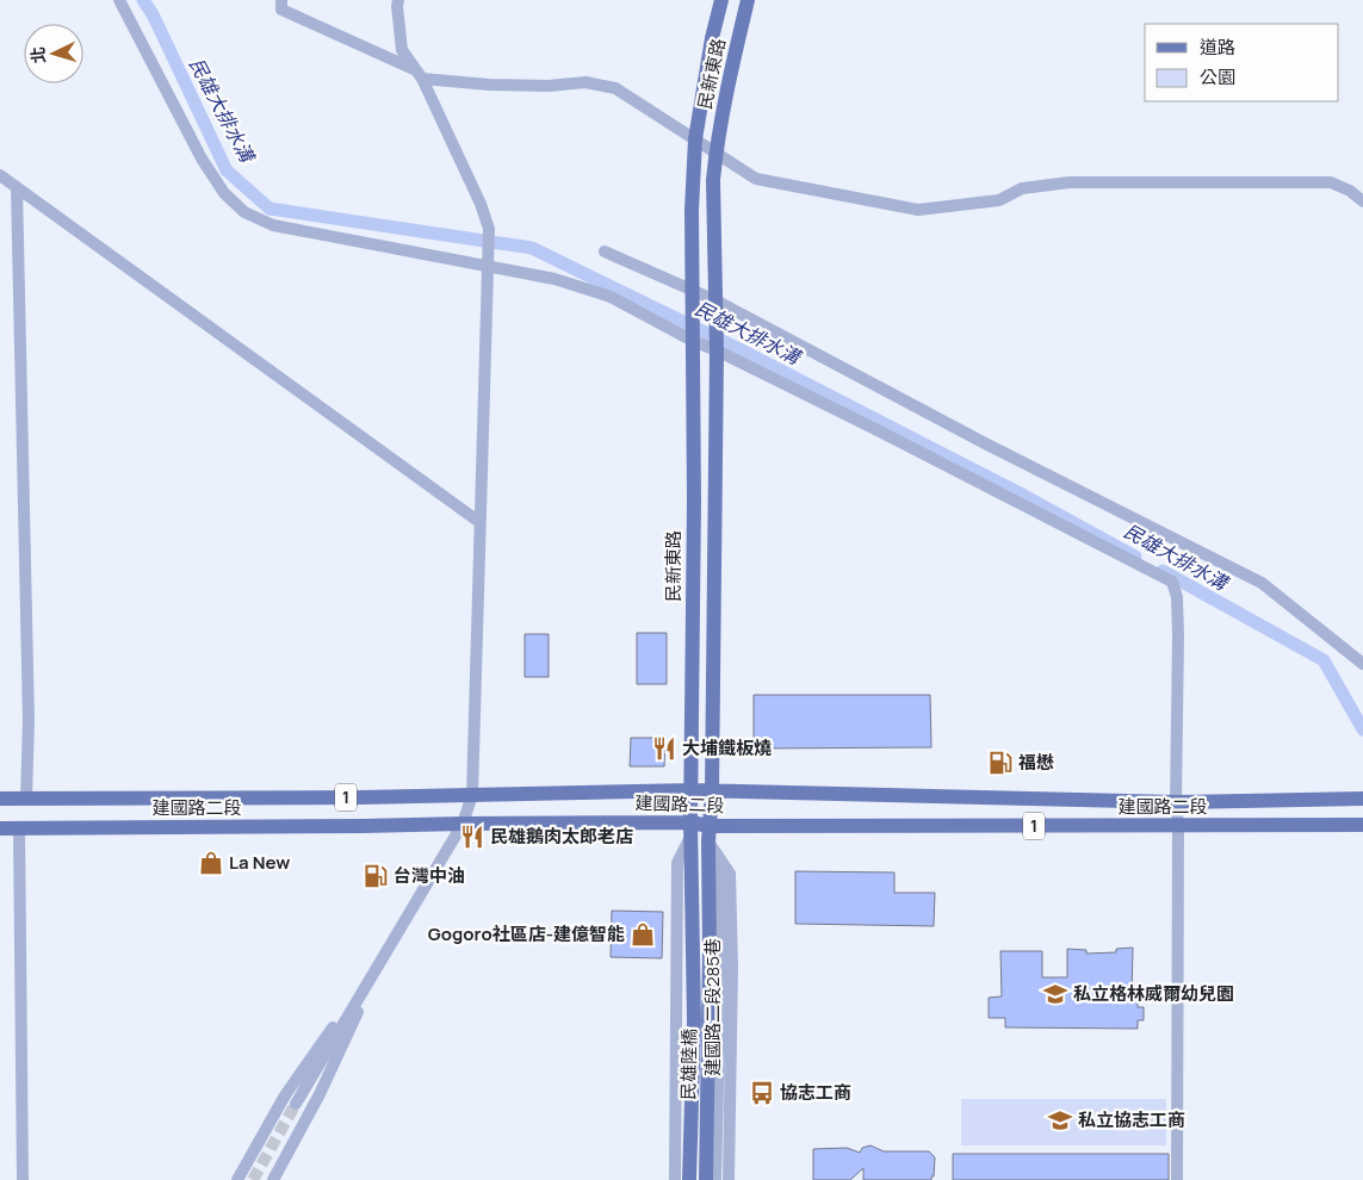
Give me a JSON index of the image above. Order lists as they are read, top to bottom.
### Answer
{
  "streets": {
    "main road": [
      "民新東路",
      "1",
      "建國路二段",
      "民雄陸橋"
    ],
    "street": ["建國路二段285巷"]
  },
  "crossings": [
    ["民新東路", "建國路二段"],
    ["民新東路", "民雄陸橋"]
  ],
  "water": ["民雄大排水溝"],
  "places": {
    "restaurant": ["大埔鐵板燒", "民雄鵝肉太郎老店"],
    "fuel station": ["福懋", "台灣中油"],
    "shop": ["La New", "Gogoro社區店-建億智能"],
    "school or university": ["私立格林威爾幼兒園", "私立協志工商"],
    "bus stop": ["協志工商"]
  },
  "legend": ["道路", "公園"],
  "north": "left"
}
